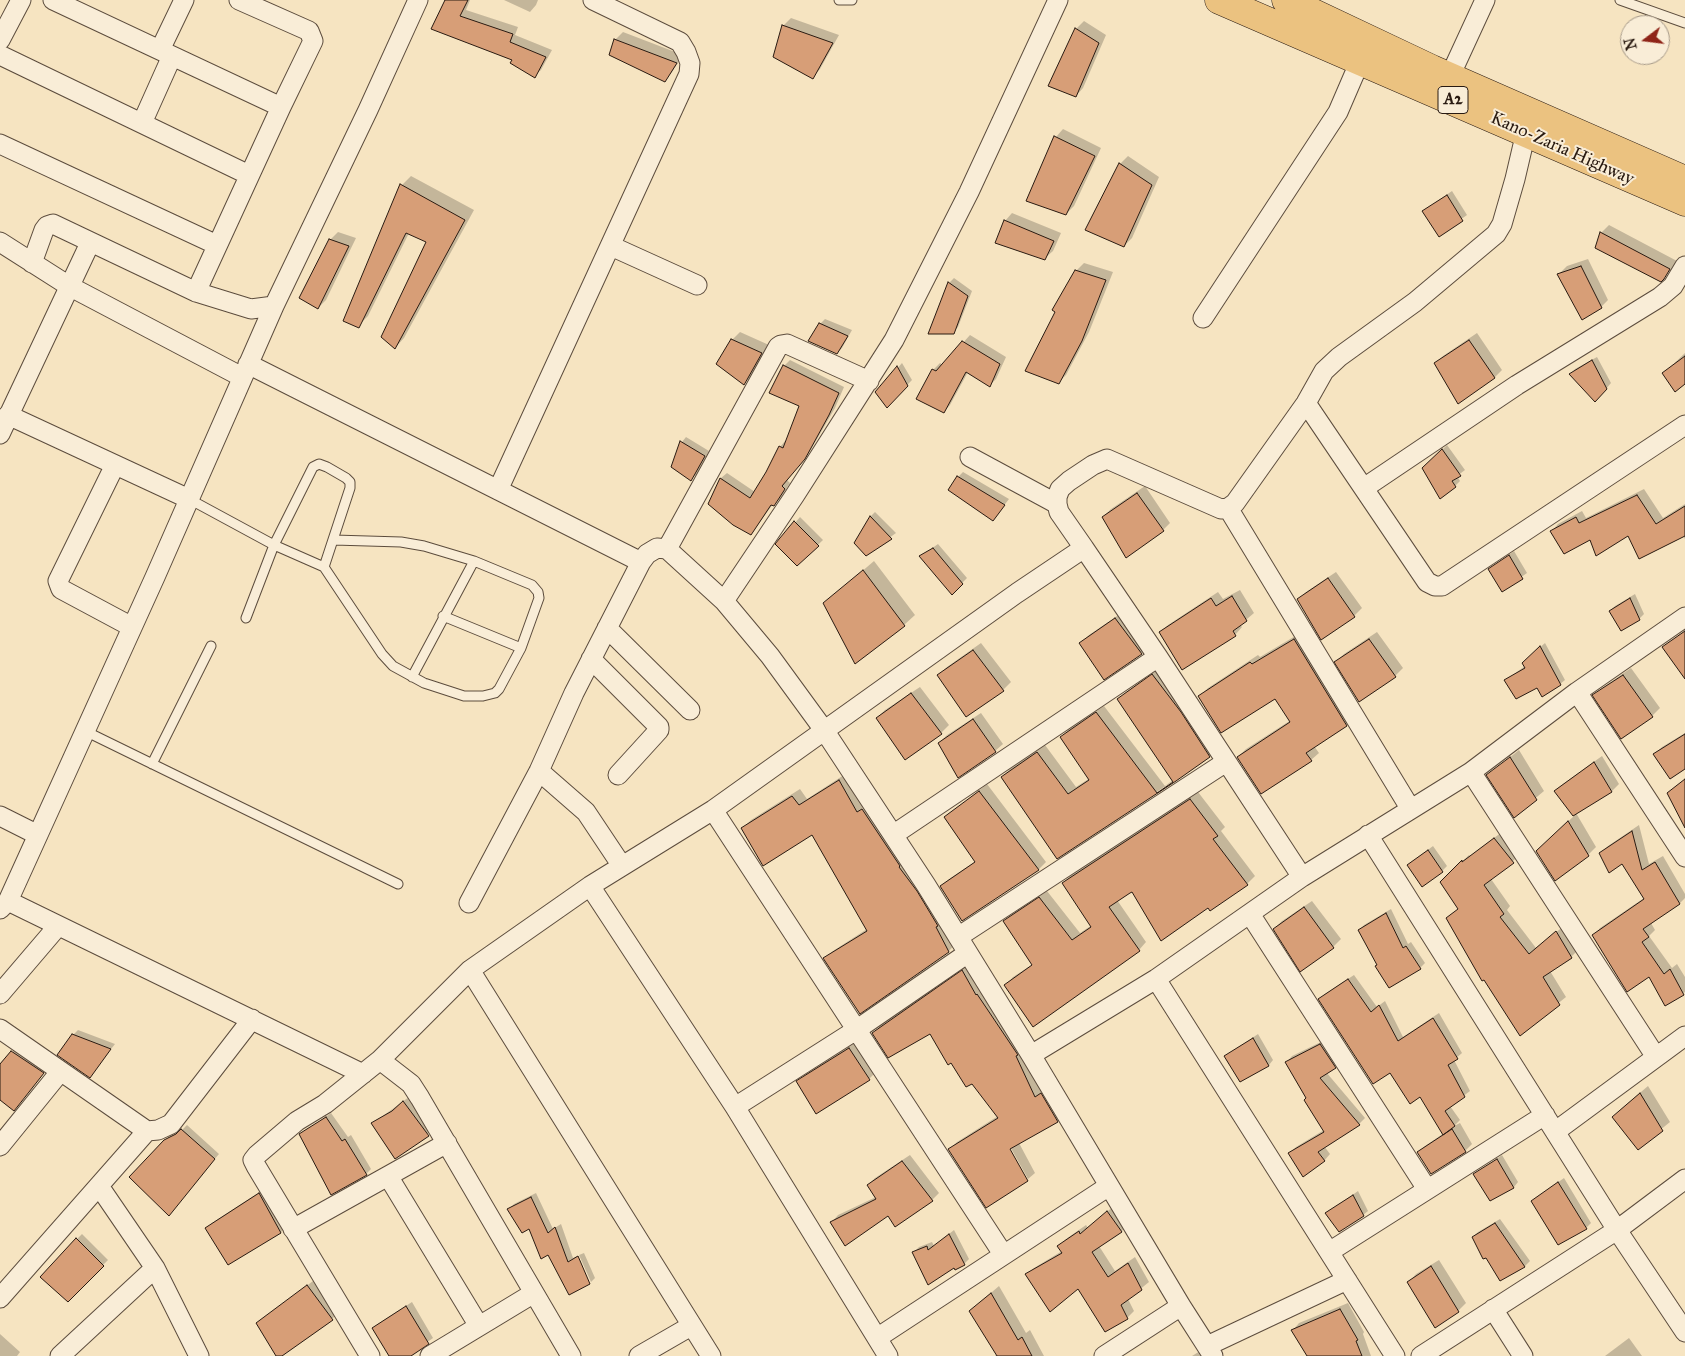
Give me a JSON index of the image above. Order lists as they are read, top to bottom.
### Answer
{
  "streets": {
    "highway": ["A2", "Kano-Zaria Highway"]
  },
  "north": "left"
}
